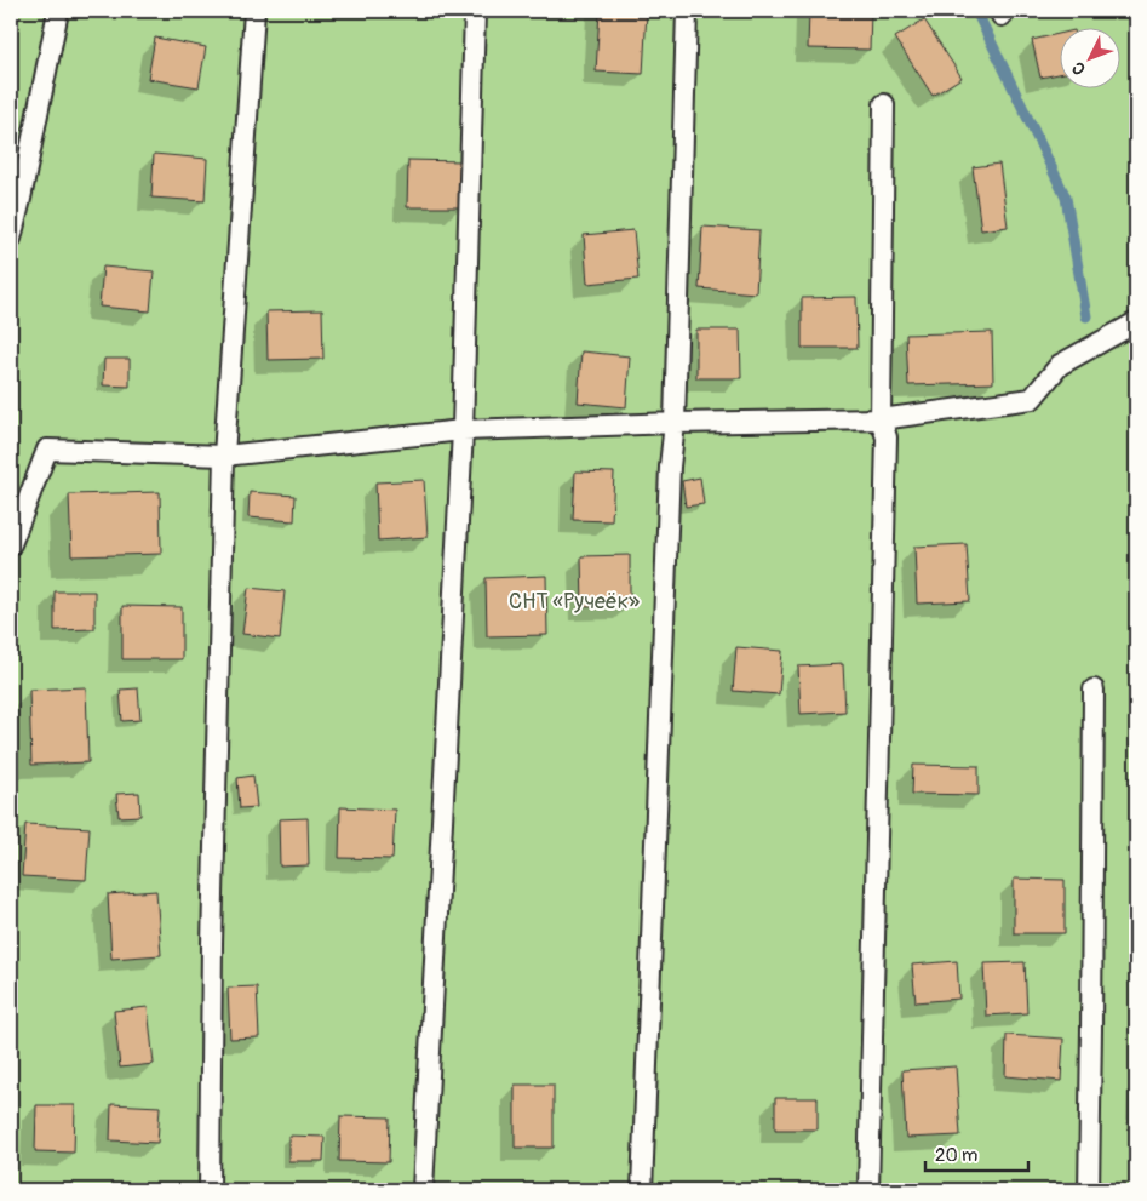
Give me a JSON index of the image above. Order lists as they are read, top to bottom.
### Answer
{
  "parks": ["СНТ «Ручеёк»"],
  "scale_bar": "20 m",
  "north": "bottom left"
}
